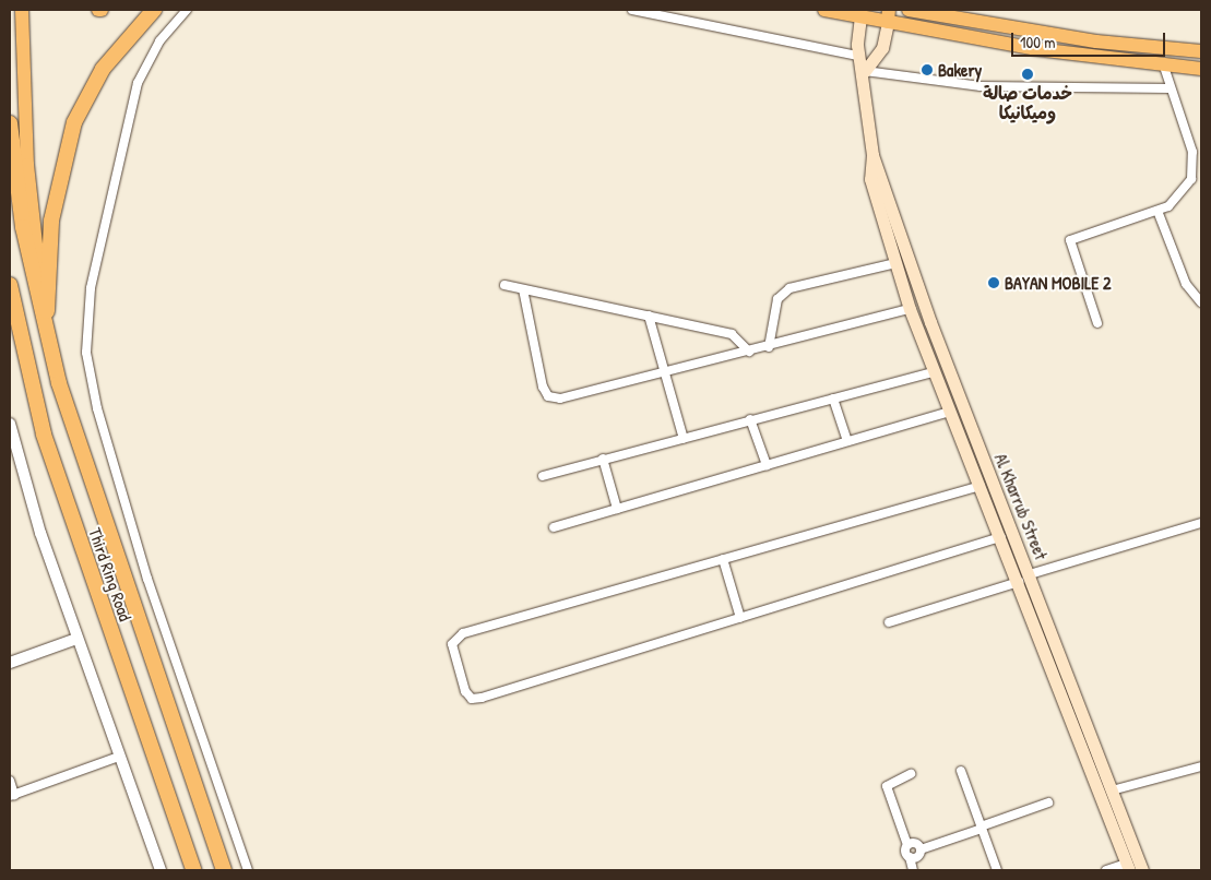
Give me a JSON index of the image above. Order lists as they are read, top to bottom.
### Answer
{
  "streets": {
    "highway": ["Third Ring Road"],
    "main road": ["Al Kharrub Street"]
  },
  "places": ["Bakery", "خدمات صالة وميكانيكا", "BAYAN MOBILE 2"],
  "scale_bar": "100 m"
}
